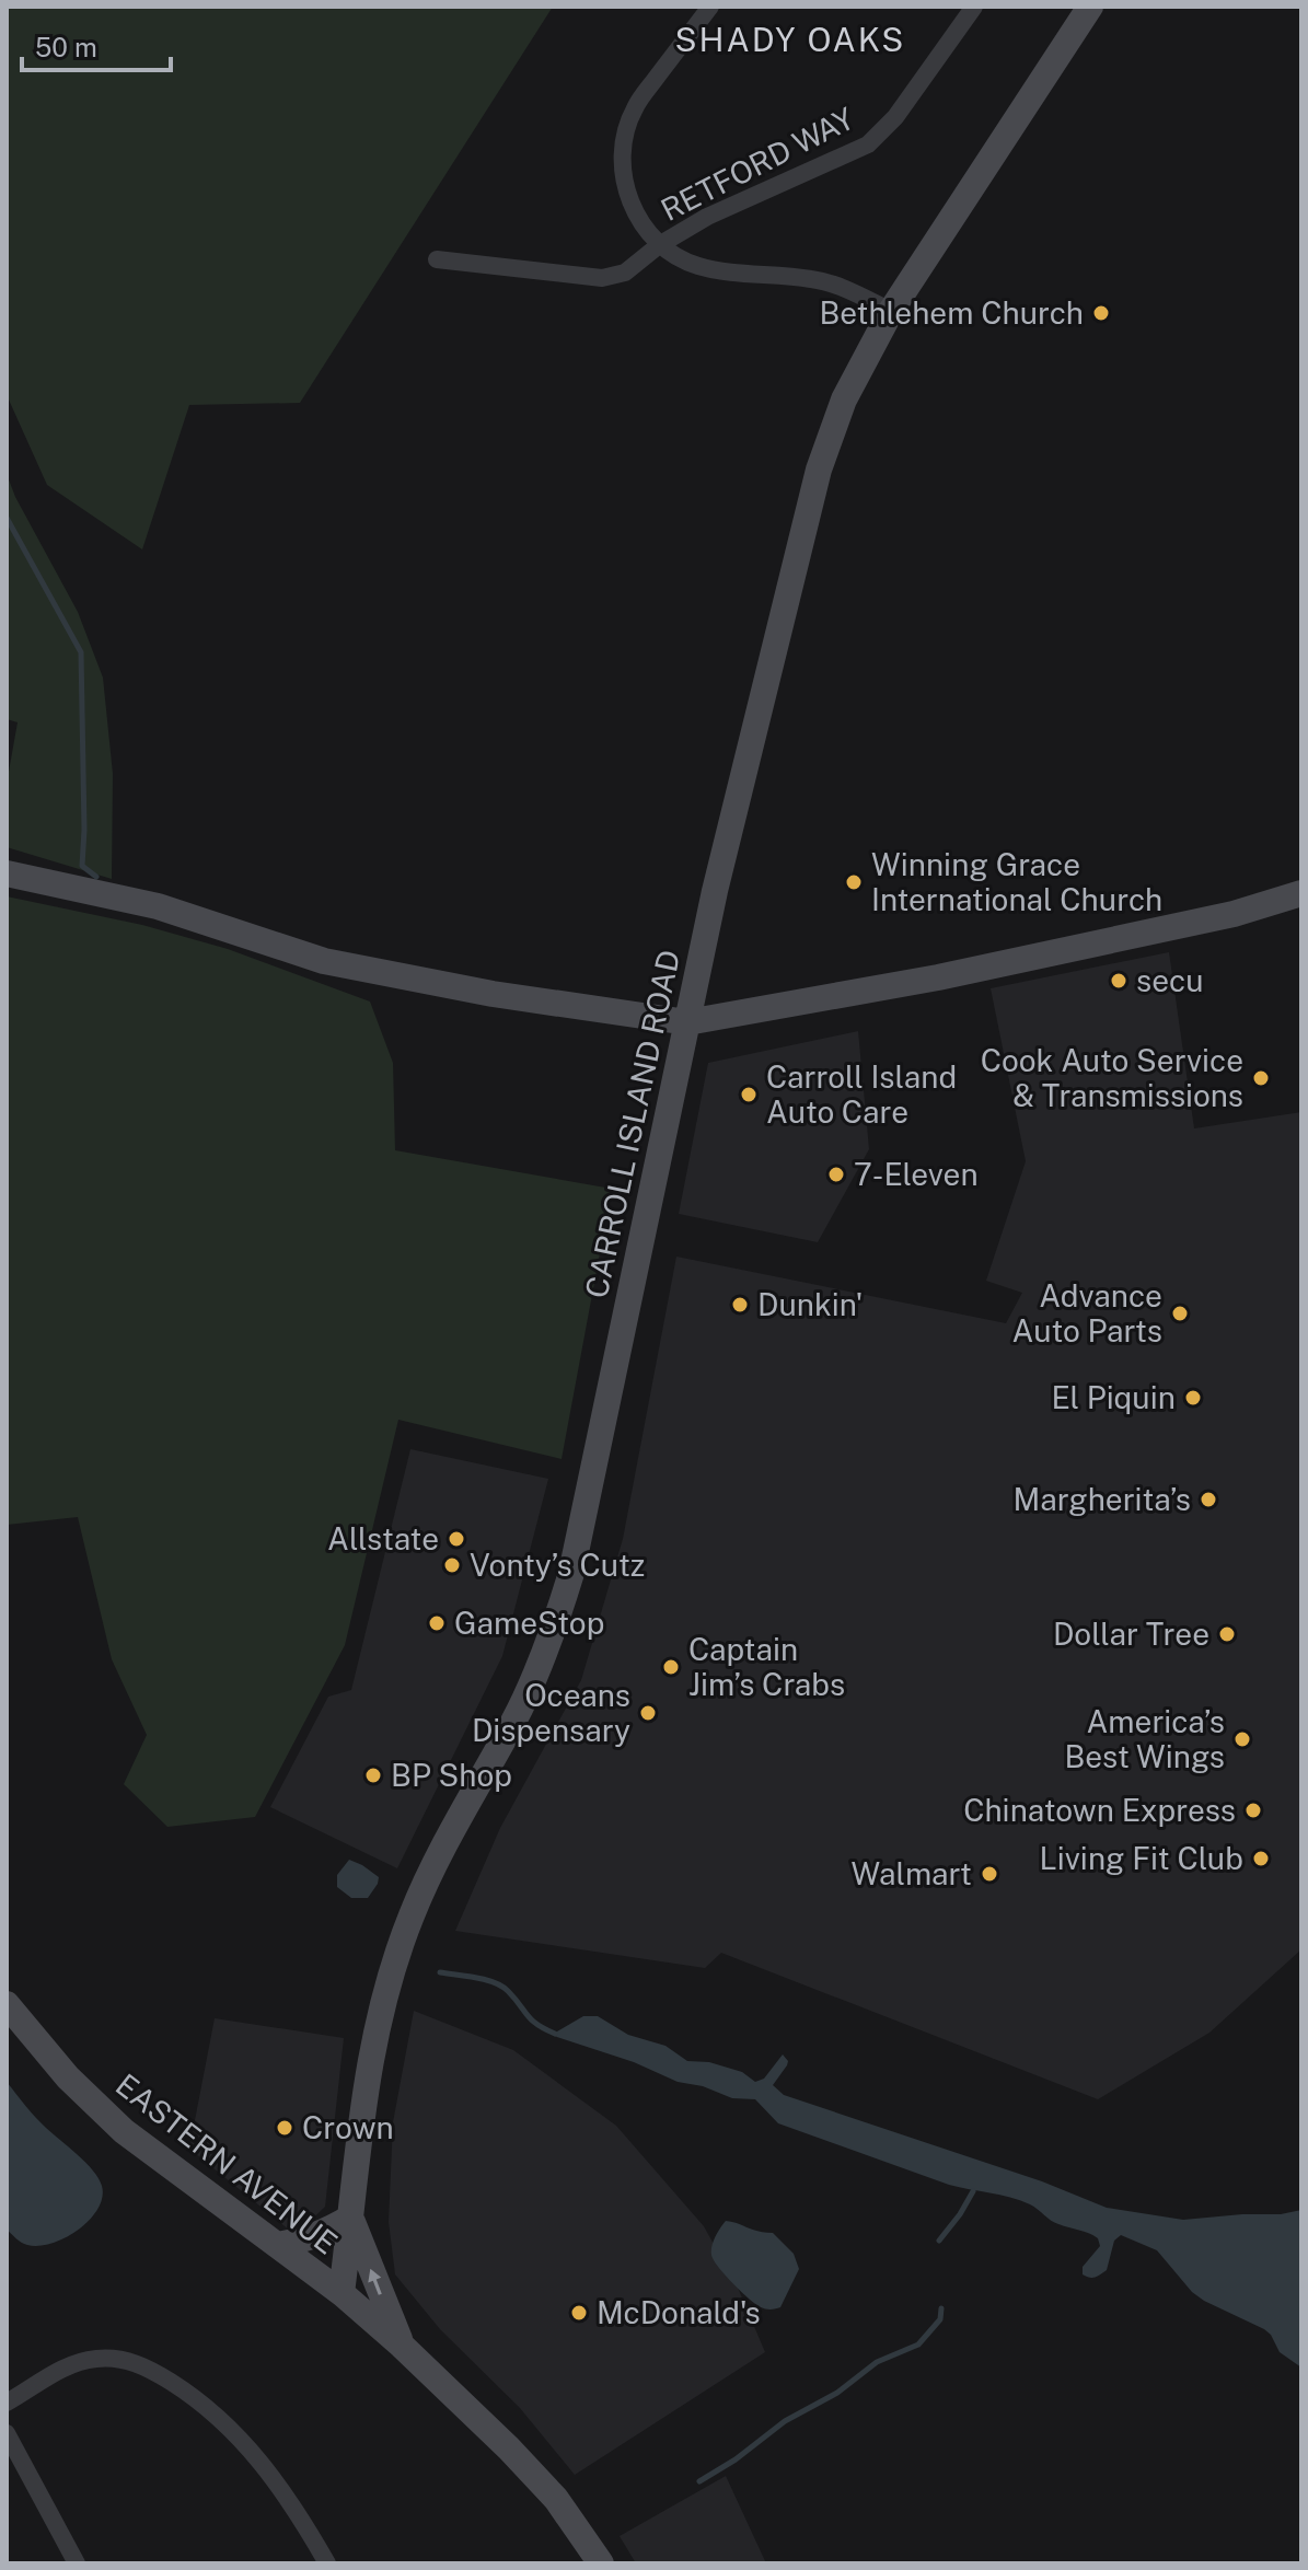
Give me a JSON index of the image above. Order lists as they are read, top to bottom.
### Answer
{
  "streets": {
    "street": ["RETFORD WAY", "CARROLL ISLAND ROAD", "EASTERN AVENUE"]
  },
  "crossings": [
    ["CARROLL ISLAND ROAD", "EASTERN AVENUE"]
  ],
  "districts": ["SHADY OAKS"],
  "places": [
    "Bethlehem Church",
    "Winning Grace International Church",
    "secu",
    "Cook Auto Service & Transmissions",
    "Carroll Island Auto Care",
    "7-Eleven",
    "Dunkin'",
    "Advance Auto Parts",
    "El Piquin",
    "Margherita’s",
    "Allstate",
    "Vonty’s Cutz",
    "GameStop",
    "Dollar Tree",
    "Captain Jim’s Crabs",
    "Oceans Dispensary",
    "America’s Best Wings",
    "BP Shop",
    "Chinatown Express",
    "Living Fit Club",
    "Walmart",
    "Crown",
    "McDonald's"
  ],
  "scale_bar": "50 m"
}
